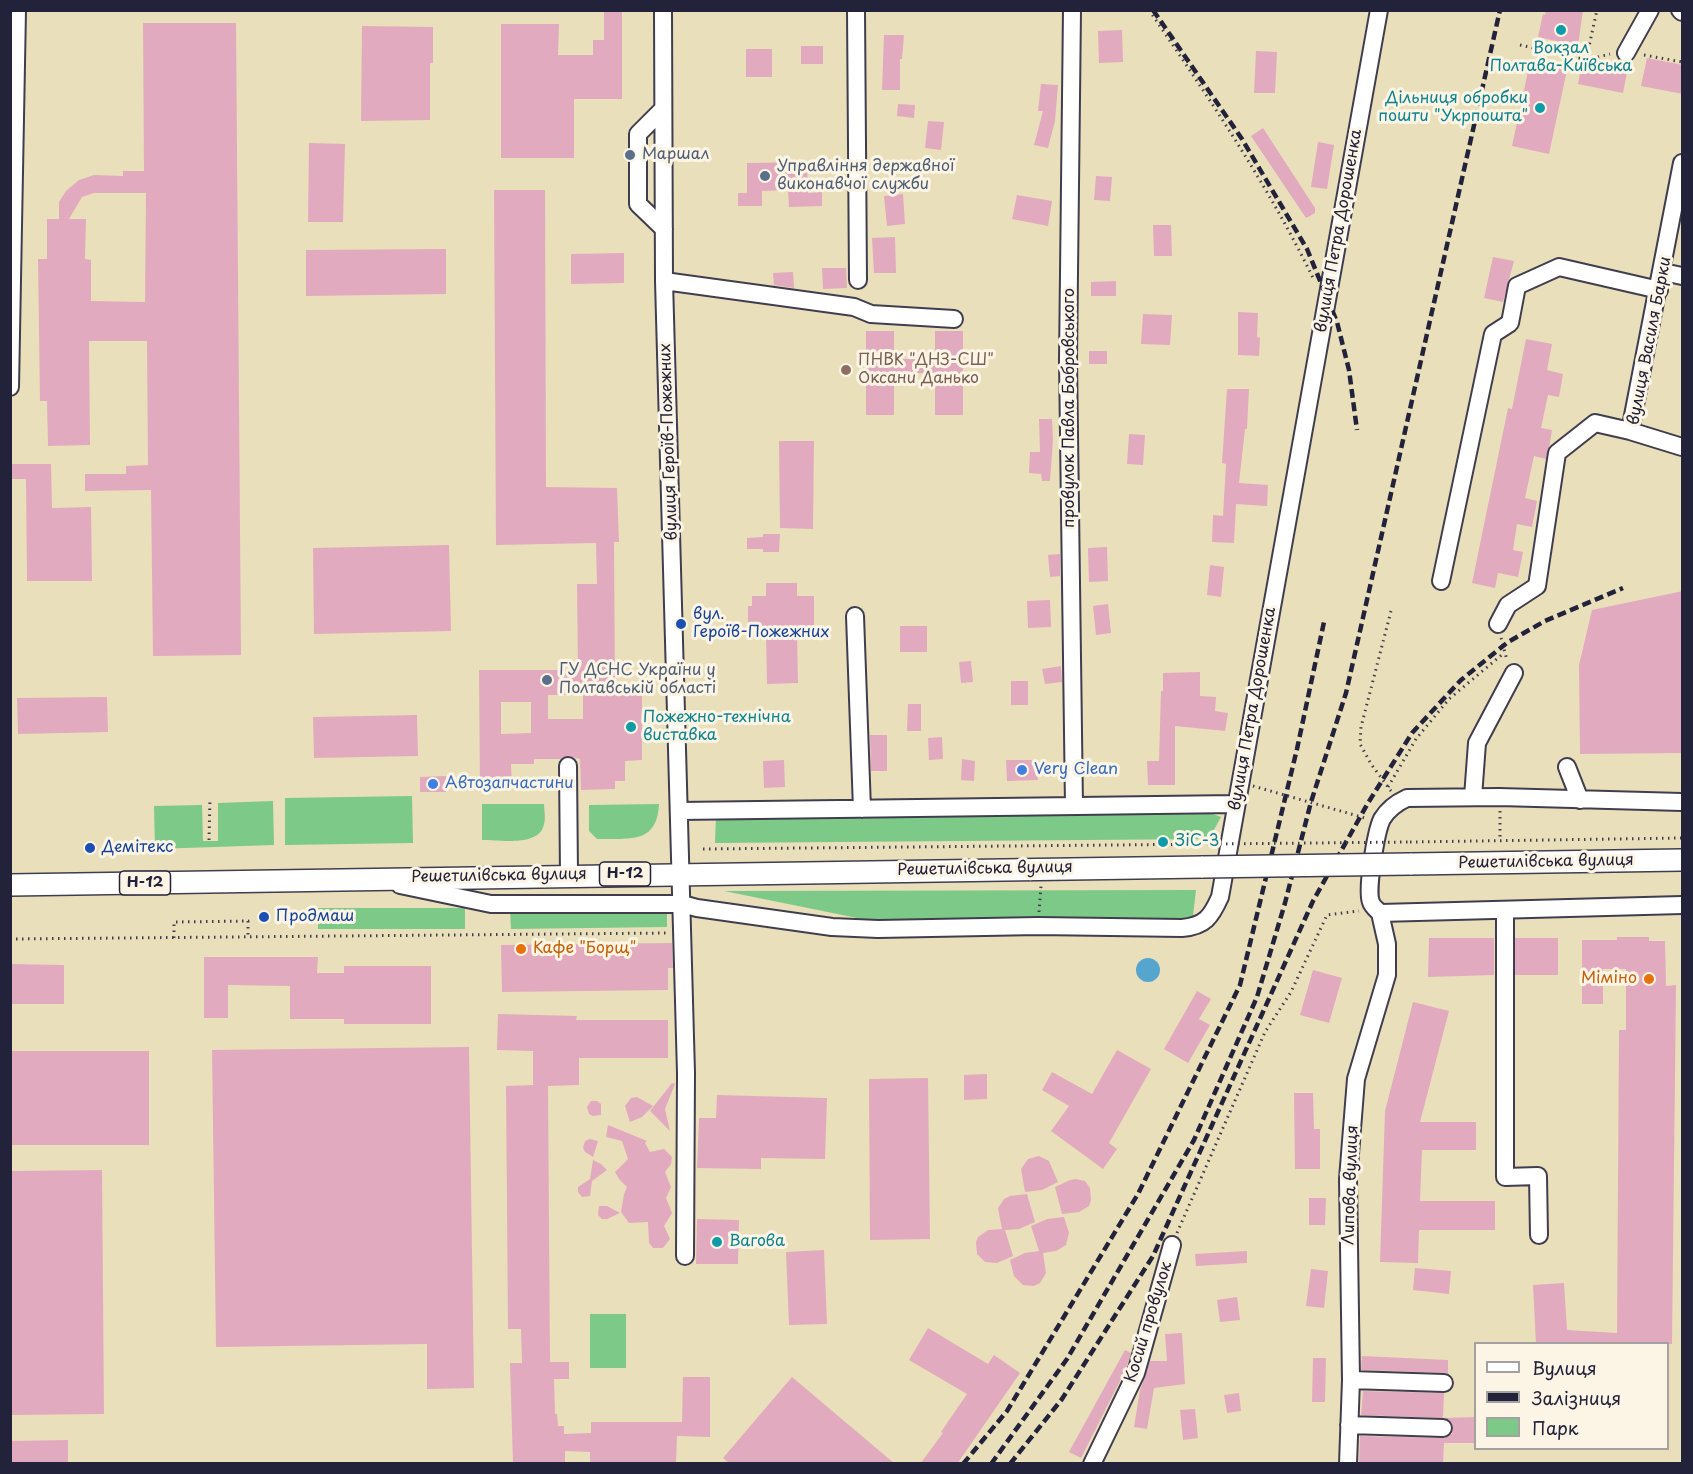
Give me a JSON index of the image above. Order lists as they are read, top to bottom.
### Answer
{
  "streets": {
    "main road": ["Решетилівська вулиця", "Н-12"],
    "street": [
      "вулиця Петра Дорошенка",
      "вулиця Василя Барки",
      "провулок Павла Бобровського",
      "вулиця Героїв-Пожежних",
      "Липова вулиця",
      "Косий провулок"
    ]
  },
  "crossings": [
    ["вулиця Петра Дорошенка", "вулиця Героїв-Пожежних"],
    ["вулиця Петра Дорошенка", "Решетилівська вулиця"],
    ["вулиця Героїв-Пожежних", "Решетилівська вулиця"]
  ],
  "places": [
    "Вокзал Полтава-Київська",
    "Дільниця обробки пошти \"Укрпошта\"",
    "Маршал",
    "Управління державної виконавчої служби",
    "ПНВК \"ДНЗ-СШ\" Оксани Данько",
    "вул. Героїв-Пожежних",
    "ГУ ДСНС України у Полтавській області",
    "Пожежно-технічна виставка",
    "Very Clean",
    "Автозапчастини",
    "ЗіС-3",
    "Демітекс",
    "Продмаш",
    "Кафе \"Борщ\"",
    "Міміно",
    "Вагова"
  ],
  "legend": ["Вулиця", "Залізниця", "Парк"]
}
